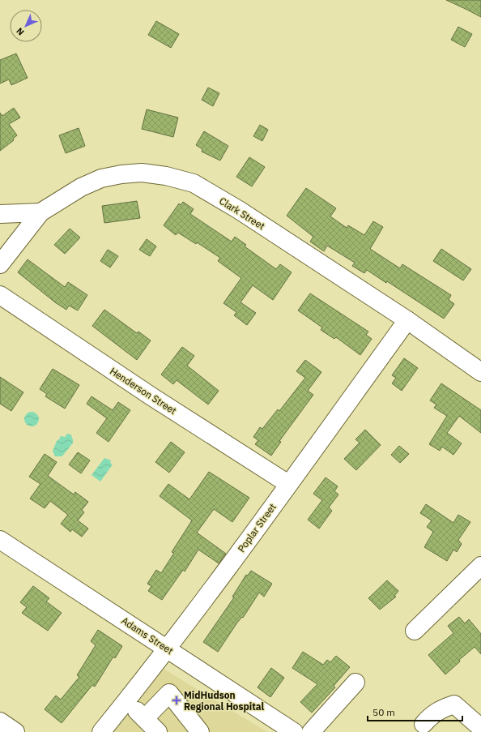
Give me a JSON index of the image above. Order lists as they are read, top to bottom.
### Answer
{
  "streets": {
    "street": [
      "Clark Street",
      "Henderson Street",
      "Poplar Street",
      "Adams Street"
    ]
  },
  "crossings": [
    ["Clark Street", "Poplar Street"],
    ["Henderson Street", "Poplar Street"],
    ["Poplar Street", "Adams Street"]
  ],
  "places": {
    "health": ["MidHudson Regional Hospital"]
  },
  "scale_bar": "50 m",
  "north": "bottom left"
}
